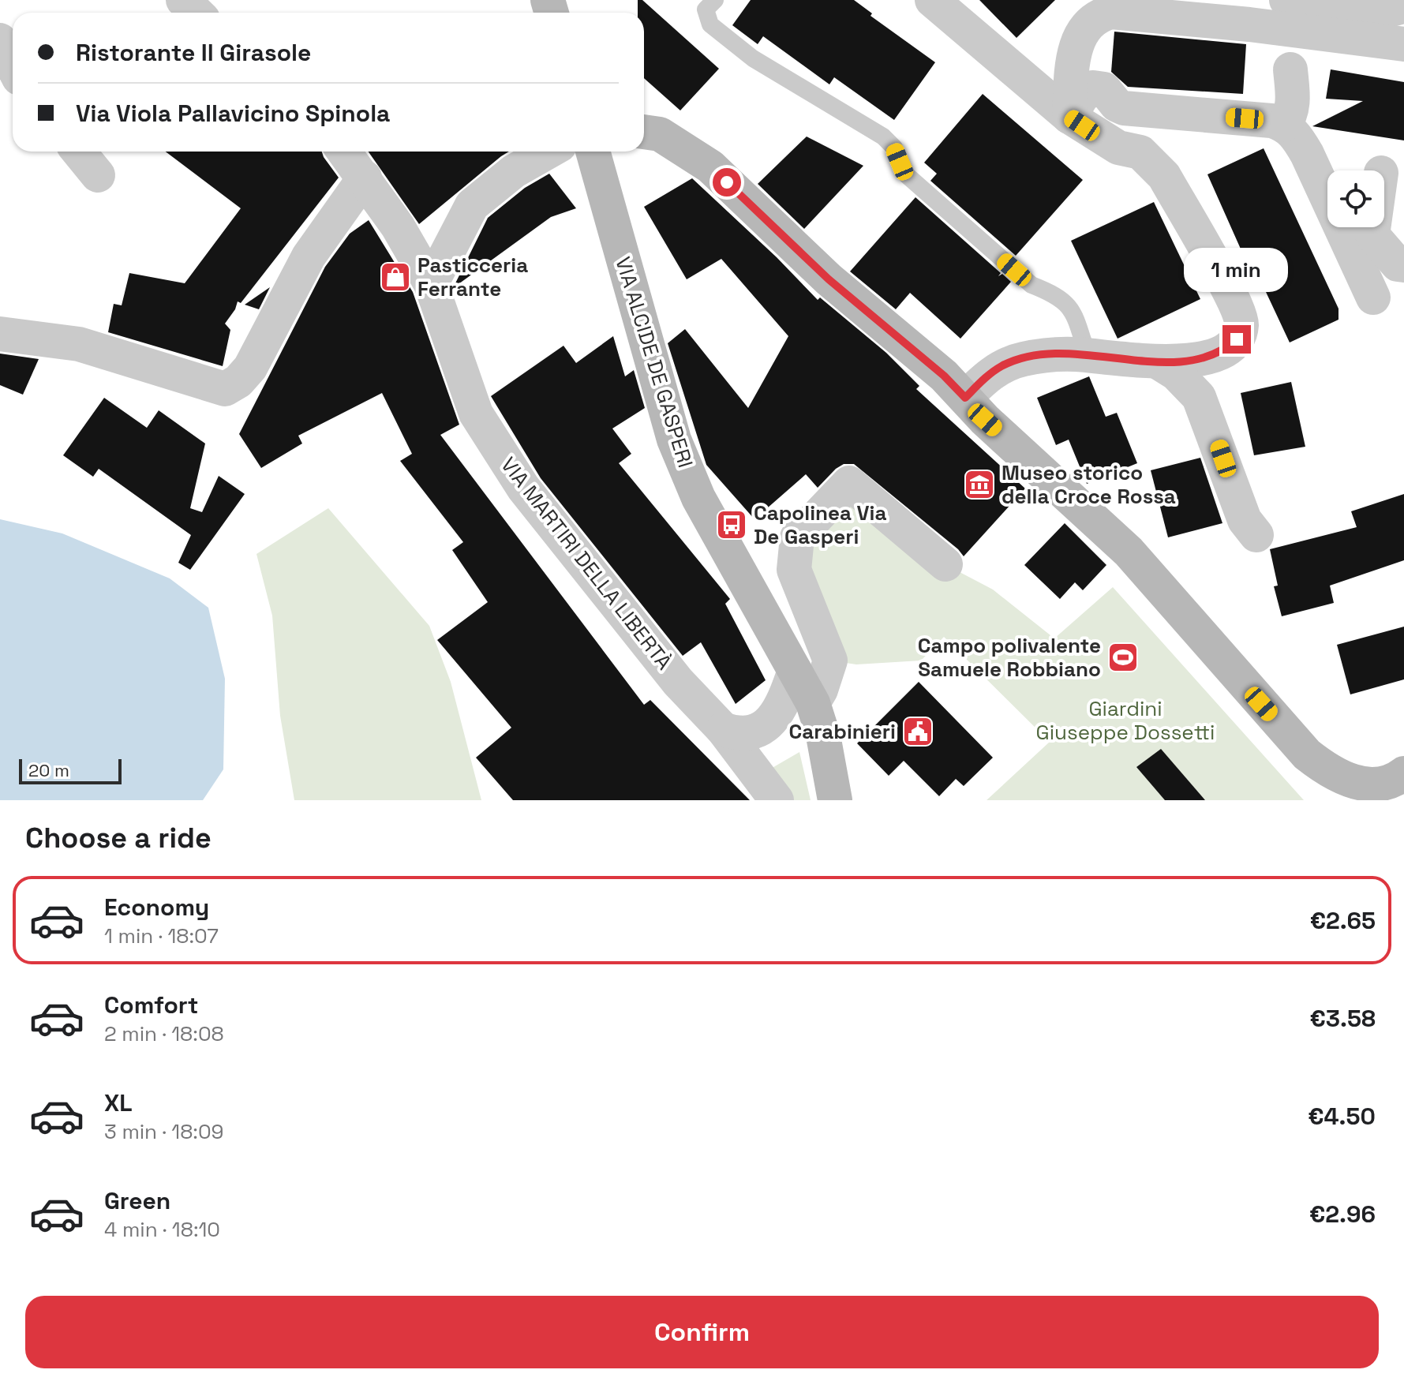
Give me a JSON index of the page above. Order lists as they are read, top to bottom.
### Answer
{
  "streets": {
    "main road": ["VIA ALCIDE DE GASPERI"],
    "street": ["VIA MARTIRI DELLA LIBERTÀ"]
  },
  "parks": ["Giardini Giuseppe Dossetti"],
  "places": {
    "shop": ["Pasticceria Ferrante"],
    "museum": ["Museo storico della Croce Rossa"],
    "bus stop": ["Capolinea Via De Gasperi"],
    "sports": ["Campo polivalente Samuele Robbiano"],
    "public building": ["Carabinieri"]
  },
  "scale_bar": "20 m",
  "page": {
    "banner": ["Ristorante Il Girasole", "Via Viola Pallavicino Spinola"],
    "bubble": "1 min",
    "scale": "20 m",
    "heading": "Choose a ride",
    "list": [
      {
        "name": "Economy",
        "note": "1 min · 18:07",
        "value": "€2.65"
      },
      {
        "name": "Comfort",
        "note": "2 min · 18:08",
        "value": "€3.58"
      },
      {
        "name": "XL",
        "note": "3 min · 18:09",
        "value": "€4.50"
      },
      {
        "name": "Green",
        "note": "4 min · 18:10",
        "value": "€2.96"
      }
    ],
    "buttons": "Confirm"
  }
}
